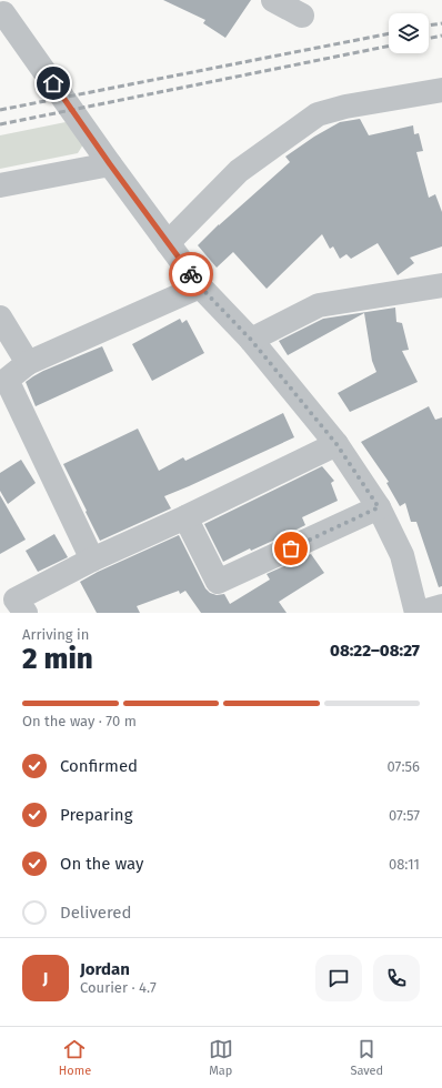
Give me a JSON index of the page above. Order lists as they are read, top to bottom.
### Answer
{
  "page": {
    "heading": ["2 min", "Arriving in", "08:22–08:27"],
    "panel": ["Jordan", "Courier · 4.7"],
    "bar": "On the way · 70 m",
    "list": [
      ["Confirmed", "07:56"],
      ["Preparing", "07:57"],
      ["On the way", "08:11"],
      "Delivered"
    ],
    "round": "J",
    "tabs": ["Home", "Map", "Saved"]
  }
}
